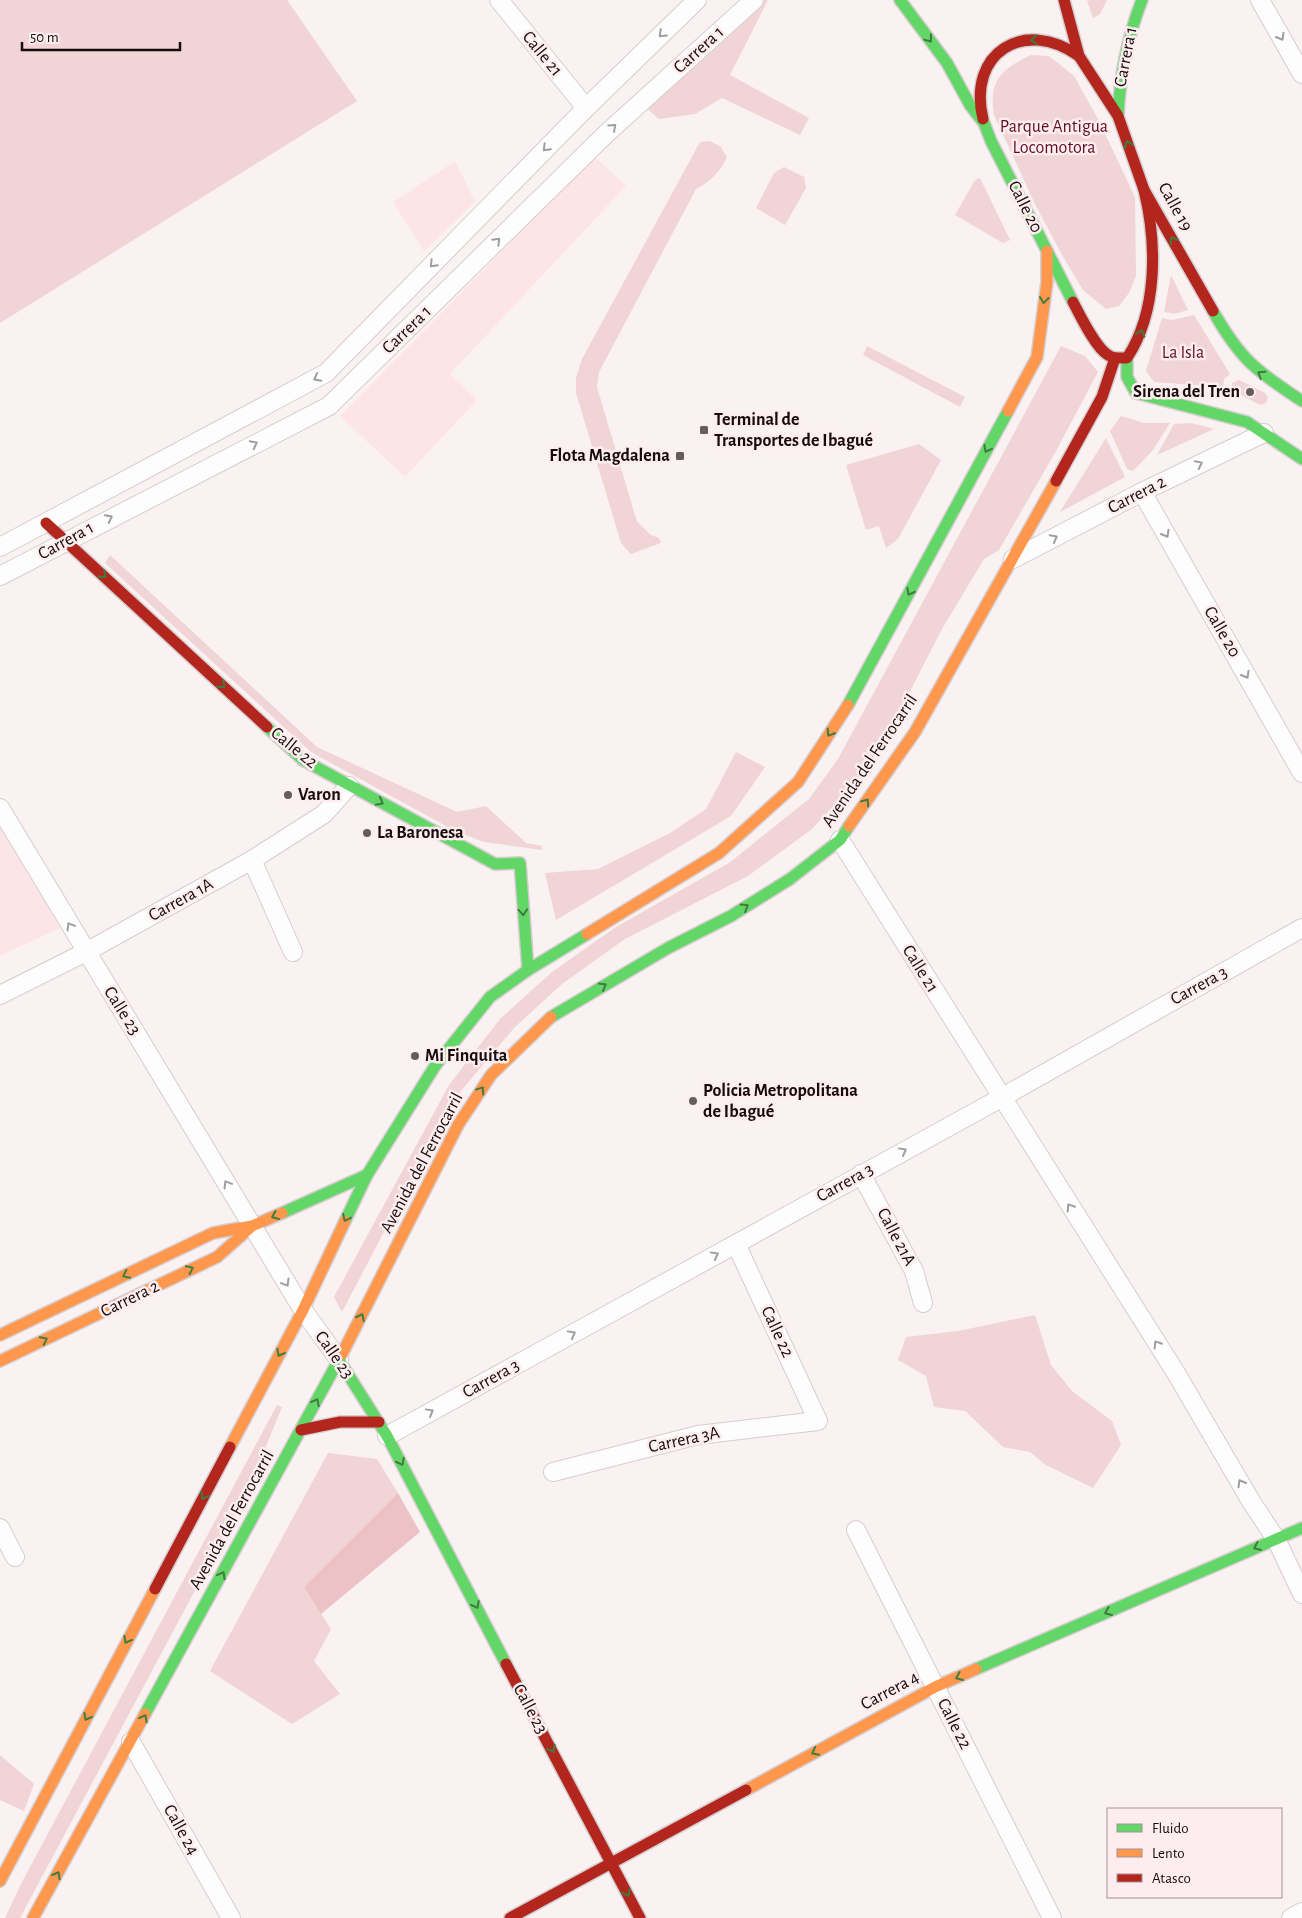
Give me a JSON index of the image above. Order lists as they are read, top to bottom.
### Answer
{
  "streets": {
    "main road": [
      "Carrera 1",
      "Calle 20",
      "Calle 19",
      "Carrera 2",
      "Calle 22",
      "Avenida del Ferrocarril",
      "Calle 23",
      "Carrera 4"
    ],
    "street": [
      "Calle 21",
      "Carrera 1A",
      "Carrera 3",
      "Calle 21A",
      "Carrera 3A",
      "Calle 24"
    ]
  },
  "crossings": [
    ["Carrera 1", "Calle 21"],
    ["Carrera 1", "Calle 19"],
    ["Carrera 1", "Calle 22"],
    ["Calle 21", "Avenida del Ferrocarril"],
    ["Calle 21", "Carrera 3"],
    ["Calle 21", "Carrera 4"],
    ["Calle 20", "Carrera 2"],
    ["Calle 20", "Avenida del Ferrocarril"],
    ["Calle 19", "Avenida del Ferrocarril"],
    ["Carrera 2", "Avenida del Ferrocarril"],
    ["Carrera 2", "Calle 23"],
    ["Calle 22", "Avenida del Ferrocarril"],
    ["Calle 22", "Carrera 1A"],
    ["Calle 22", "Carrera 3"],
    ["Calle 22", "Carrera 3A"],
    ["Calle 22", "Carrera 4"],
    ["Avenida del Ferrocarril", "Calle 23"],
    ["Avenida del Ferrocarril", "Calle 24"],
    ["Carrera 1A", "Calle 23"],
    ["Carrera 3", "Calle 23"],
    ["Carrera 3", "Calle 21A"],
    ["Calle 23", "Carrera 4"]
  ],
  "one_way": [
    "Calle 21",
    "Calle 20",
    "Calle 19",
    "Calle 22",
    "Carrera 3",
    "Carrera 4"
  ],
  "parks": ["Parque Antigua Locomotora", "La Isla"],
  "places": {
    "other": [
      "Sirena del Tren",
      "Varon",
      "La Baronesa",
      "Mi Finquita",
      "Policia Metropolitana de Ibagué"
    ],
    "transit": ["Terminal de Transportes de Ibagué", "Flota Magdalena"]
  },
  "legend": ["Fluido", "Lento", "Atasco"],
  "scale_bar": "50 m"
}
